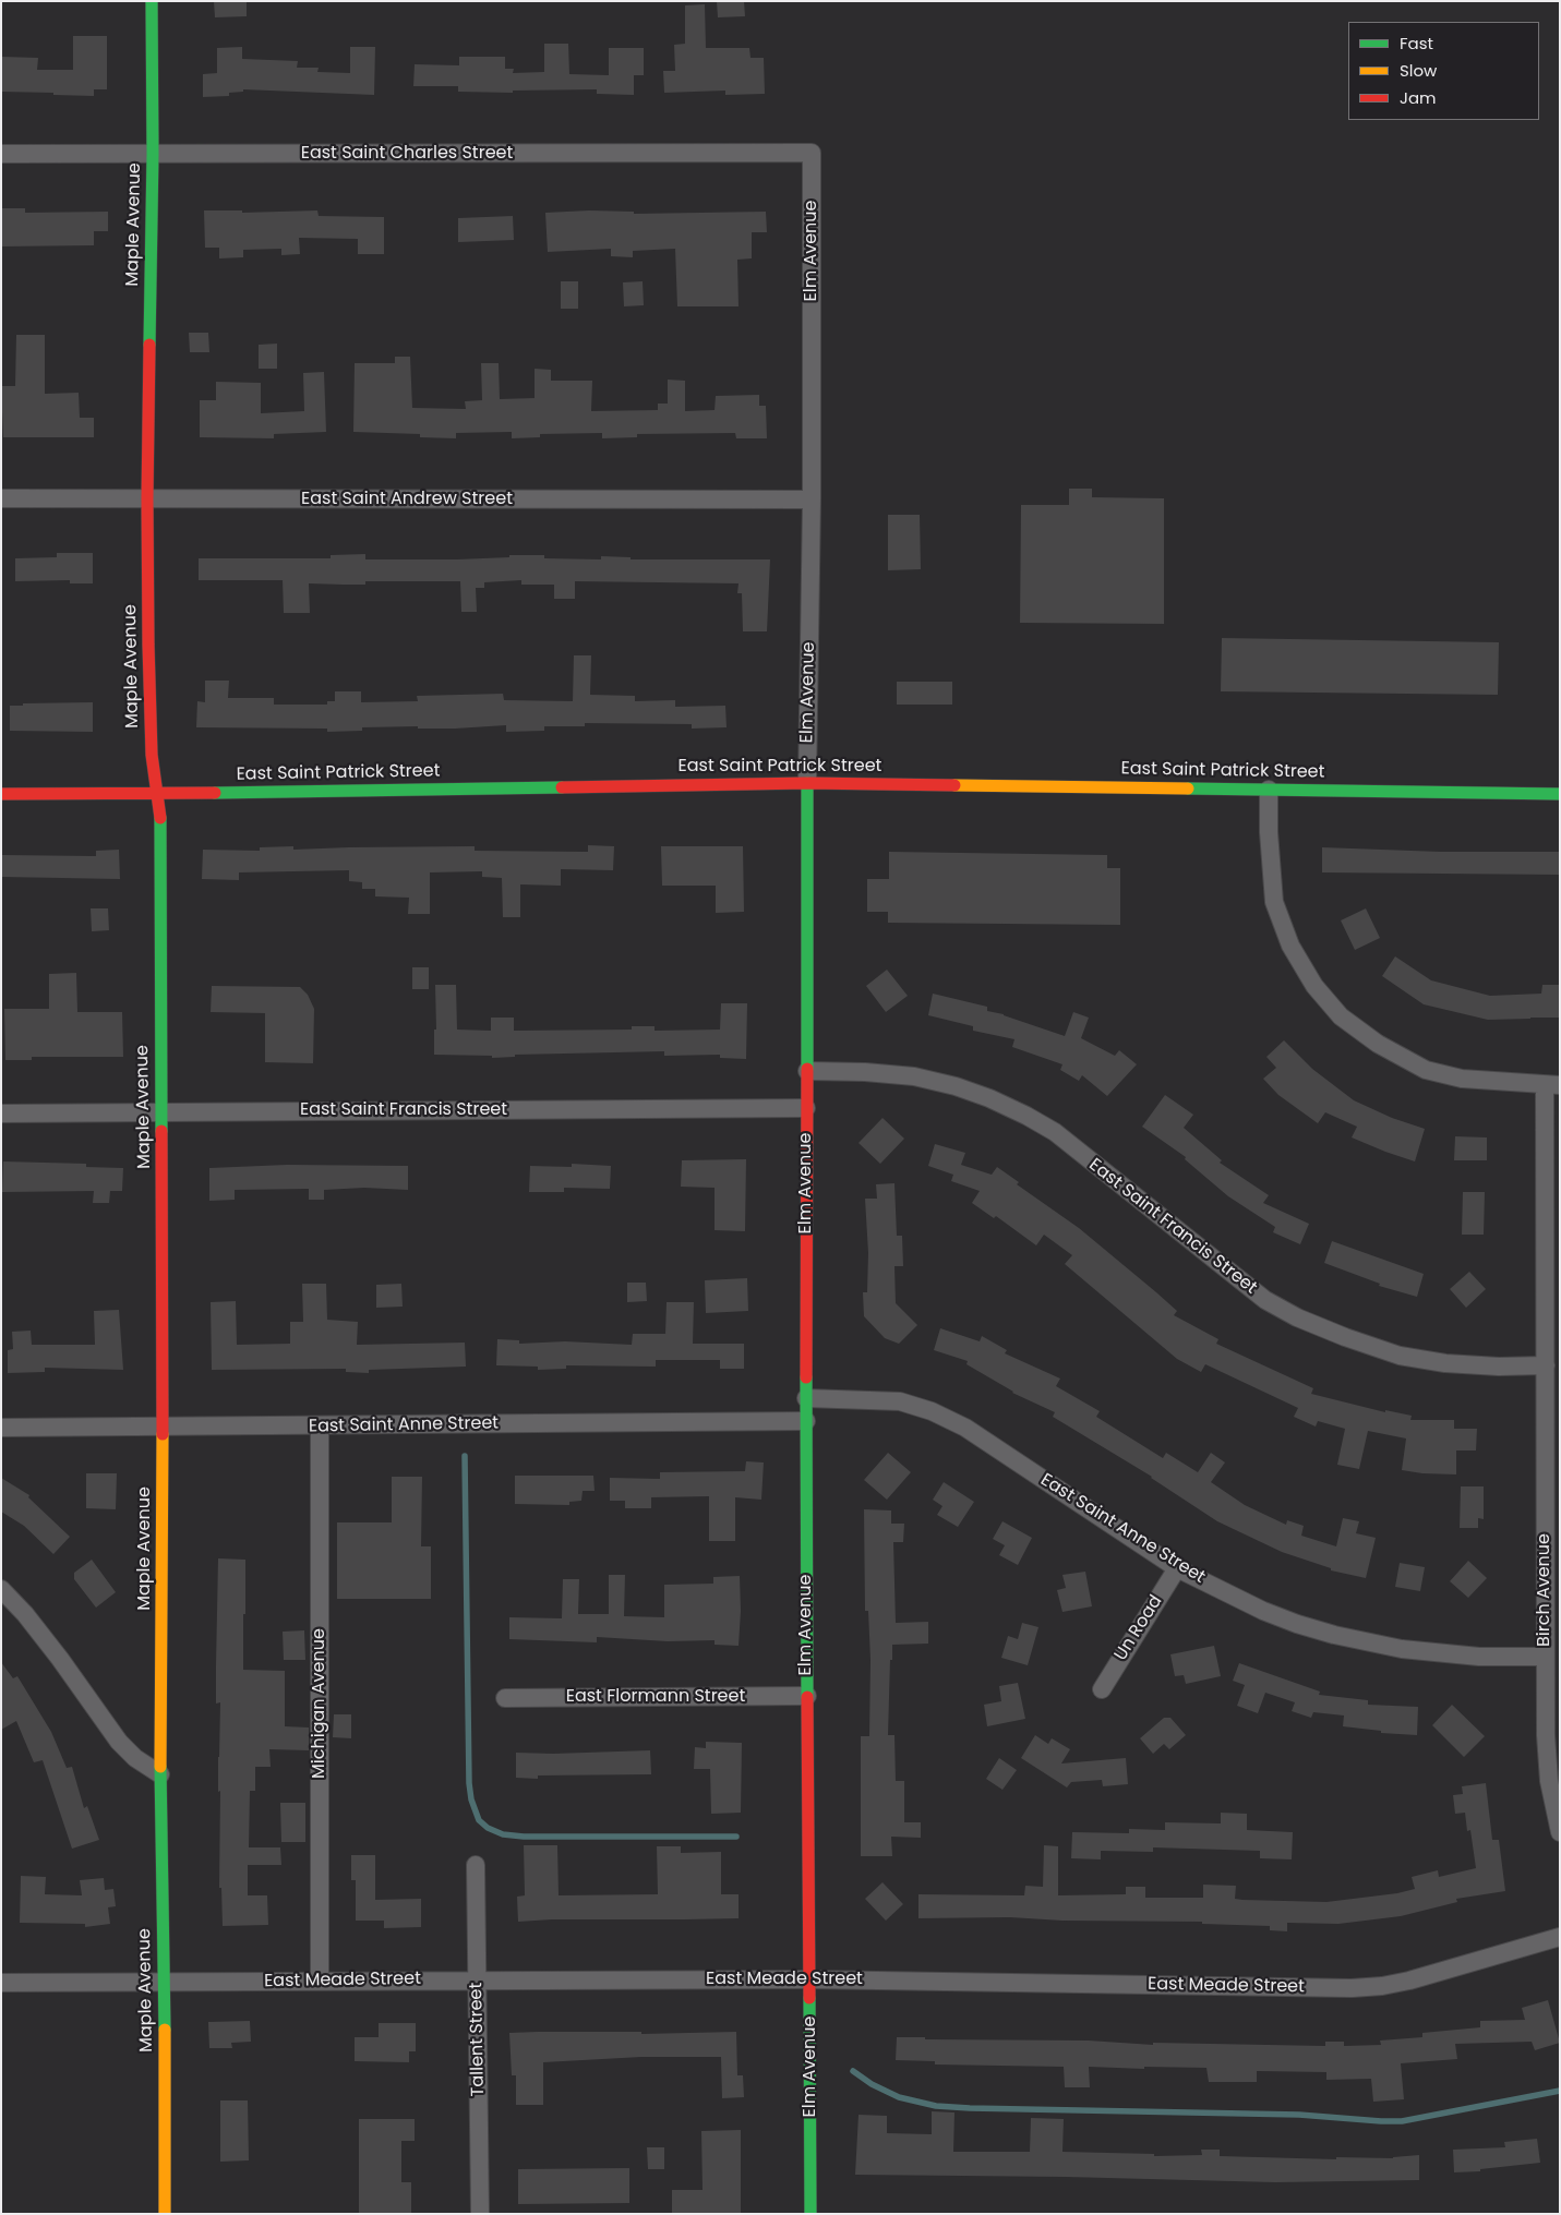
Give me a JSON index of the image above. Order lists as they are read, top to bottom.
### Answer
{
  "streets": {
    "street": [
      "East Saint Charles Street",
      "Maple Avenue",
      "Elm Avenue",
      "East Saint Andrew Street",
      "East Saint Patrick Street",
      "East Saint Francis Street",
      "East Saint Anne Street",
      "Birch Avenue",
      "Un Road",
      "East Flormann Street",
      "Michigan Avenue",
      "East Meade Street",
      "Tallent Street"
    ]
  },
  "crossings": [
    ["East Saint Charles Street", "Maple Avenue"],
    ["East Saint Charles Street", "Elm Avenue"],
    ["Maple Avenue", "East Saint Andrew Street"],
    ["Maple Avenue", "East Saint Patrick Street"],
    ["Maple Avenue", "East Saint Francis Street"],
    ["Maple Avenue", "East Saint Anne Street"],
    ["Maple Avenue", "East Meade Street"],
    ["Elm Avenue", "East Saint Andrew Street"],
    ["Elm Avenue", "East Saint Patrick Street"],
    ["Elm Avenue", "East Saint Francis Street"],
    ["Elm Avenue", "East Saint Anne Street"],
    ["Elm Avenue", "East Flormann Street"],
    ["Elm Avenue", "East Meade Street"],
    ["East Saint Francis Street", "Birch Avenue"],
    ["East Saint Anne Street", "Birch Avenue"],
    ["East Saint Anne Street", "Un Road"],
    ["East Saint Anne Street", "Michigan Avenue"],
    ["Michigan Avenue", "East Meade Street"],
    ["East Meade Street", "Tallent Street"]
  ],
  "legend": ["Fast", "Slow", "Jam"]
}
